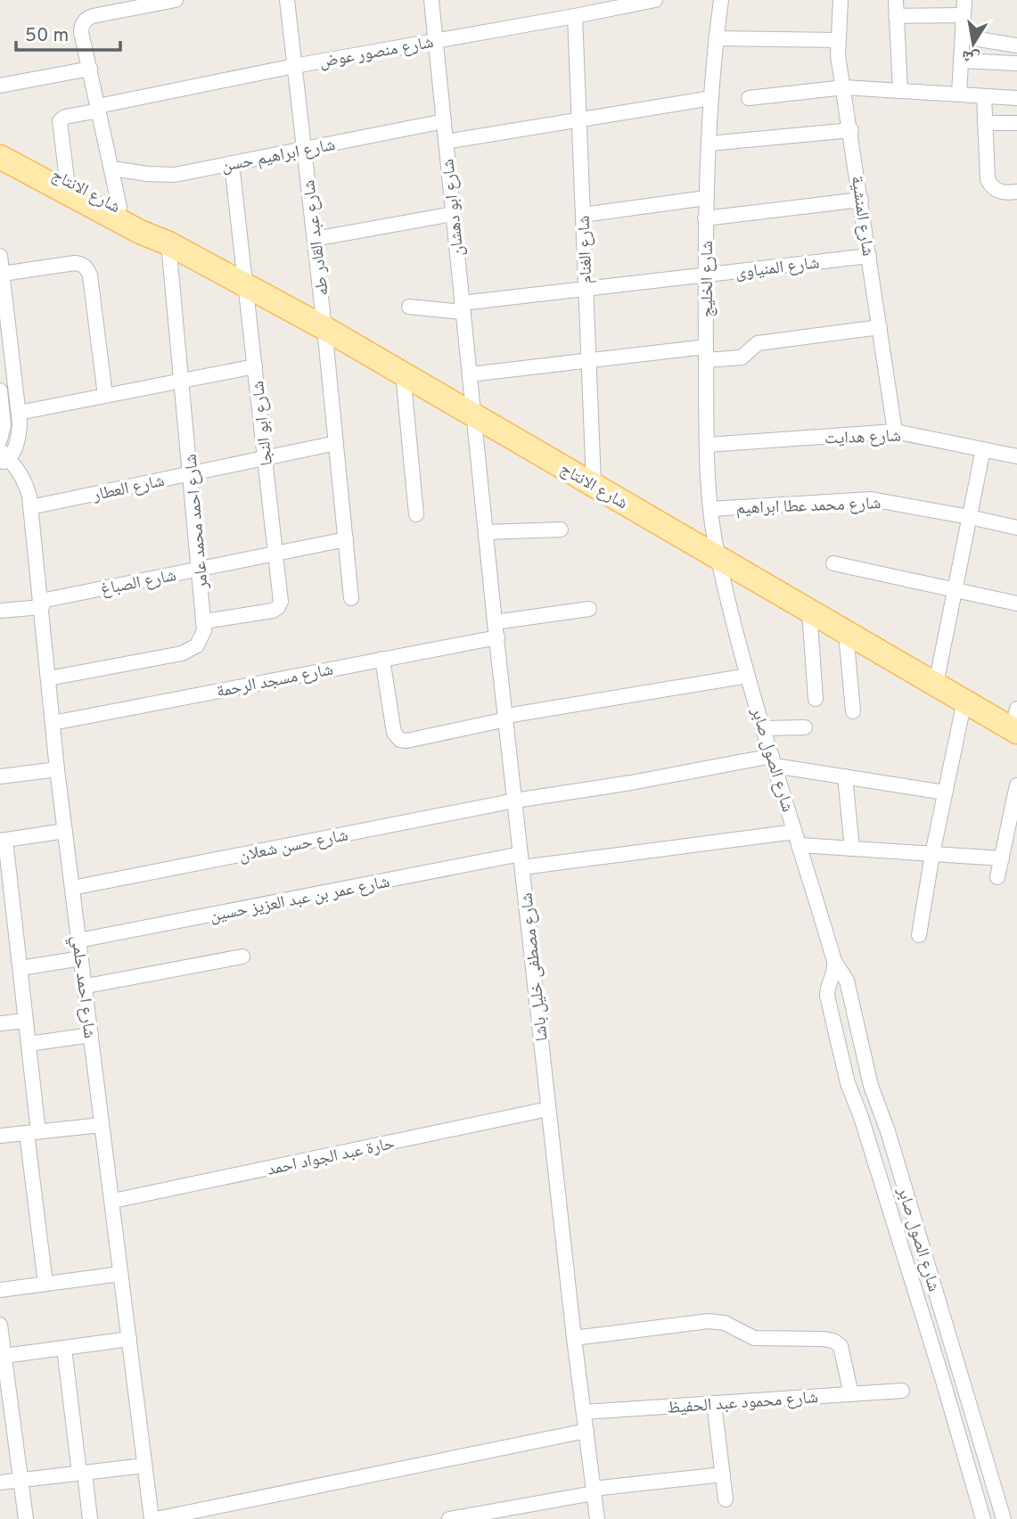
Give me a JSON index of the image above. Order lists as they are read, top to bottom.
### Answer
{
  "streets": {
    "main road": ["شارع الانتاج"],
    "street": [
      "شارع منصور عوض",
      "شارع ابراهيم حسن",
      "شارع ابو دهشان",
      "شارع المنشية",
      "شارع عبد القادر طه",
      "شارع الغنام",
      "شارع المنياوى",
      "شارع الخليج",
      "شارع ابو النجا",
      "شارع هدايت",
      "شارع العطار",
      "شارع محمد عطا ابراهيم",
      "شارع احمد محمد عامر",
      "شارع الصباغ",
      "شارع مسجد الرحمة",
      "شارع الصول صابر",
      "شارع حسن شعلان",
      "شارع عمر بن عبد العزيز حسين",
      "شارع مصطفى خليل باشا",
      "شارع احمد حلمي",
      "حارة عبد الجواد احمد",
      "شارع محمود عبد الحفيظ"
    ]
  },
  "crossings": [
    ["شارع منصور عوض", "شارع الانتاج"],
    ["شارع منصور عوض", "شارع ابو دهشان"],
    ["شارع منصور عوض", "شارع عبد القادر طه"],
    ["شارع منصور عوض", "شارع الغنام"],
    ["شارع ابراهيم حسن", "شارع ابو دهشان"],
    ["شارع ابراهيم حسن", "شارع عبد القادر طه"],
    ["شارع ابراهيم حسن", "شارع ابو النجا"],
    ["شارع الانتاج", "شارع ابو دهشان"],
    ["شارع الانتاج", "شارع عبد القادر طه"],
    ["شارع الانتاج", "شارع الغنام"],
    ["شارع الانتاج", "شارع الخليج"],
    ["شارع الانتاج", "شارع ابو النجا"],
    ["شارع الانتاج", "شارع احمد محمد عامر"],
    ["شارع الانتاج", "شارع الصول صابر"],
    ["شارع الانتاج", "شارع مصطفى خليل باشا"],
    ["شارع ابو دهشان", "شارع المنياوى"],
    ["شارع ابو دهشان", "شارع مصطفى خليل باشا"],
    ["شارع المنشية", "شارع المنياوى"],
    ["شارع المنشية", "شارع هدايت"],
    ["شارع عبد القادر طه", "شارع العطار"],
    ["شارع عبد القادر طه", "شارع الصباغ"],
    ["شارع الغنام", "شارع المنياوى"],
    ["شارع المنياوى", "شارع الخليج"],
    ["شارع الخليج", "شارع هدايت"],
    ["شارع الخليج", "شارع محمد عطا ابراهيم"],
    ["شارع الخليج", "شارع الصول صابر"],
    ["شارع ابو النجا", "شارع العطار"],
    ["شارع ابو النجا", "شارع احمد محمد عامر"],
    ["شارع ابو النجا", "شارع الصباغ"],
    ["شارع العطار", "شارع احمد محمد عامر"],
    ["شارع العطار", "شارع احمد حلمي"],
    ["شارع احمد محمد عامر", "شارع الصباغ"],
    ["شارع احمد محمد عامر", "شارع احمد حلمي"],
    ["شارع الصباغ", "شارع احمد حلمي"],
    ["شارع مسجد الرحمة", "شارع مصطفى خليل باشا"],
    ["شارع مسجد الرحمة", "شارع احمد حلمي"],
    ["شارع الصول صابر", "شارع حسن شعلان"],
    ["شارع الصول صابر", "شارع عمر بن عبد العزيز حسين"],
    ["شارع حسن شعلان", "شارع مصطفى خليل باشا"],
    ["شارع حسن شعلان", "شارع احمد حلمي"],
    ["شارع عمر بن عبد العزيز حسين", "شارع مصطفى خليل باشا"],
    ["شارع عمر بن عبد العزيز حسين", "شارع احمد حلمي"],
    ["شارع مصطفى خليل باشا", "حارة عبد الجواد احمد"],
    ["شارع مصطفى خليل باشا", "شارع محمود عبد الحفيظ"],
    ["شارع احمد حلمي", "حارة عبد الجواد احمد"]
  ],
  "scale_bar": "50 m",
  "north": "bottom"
}
